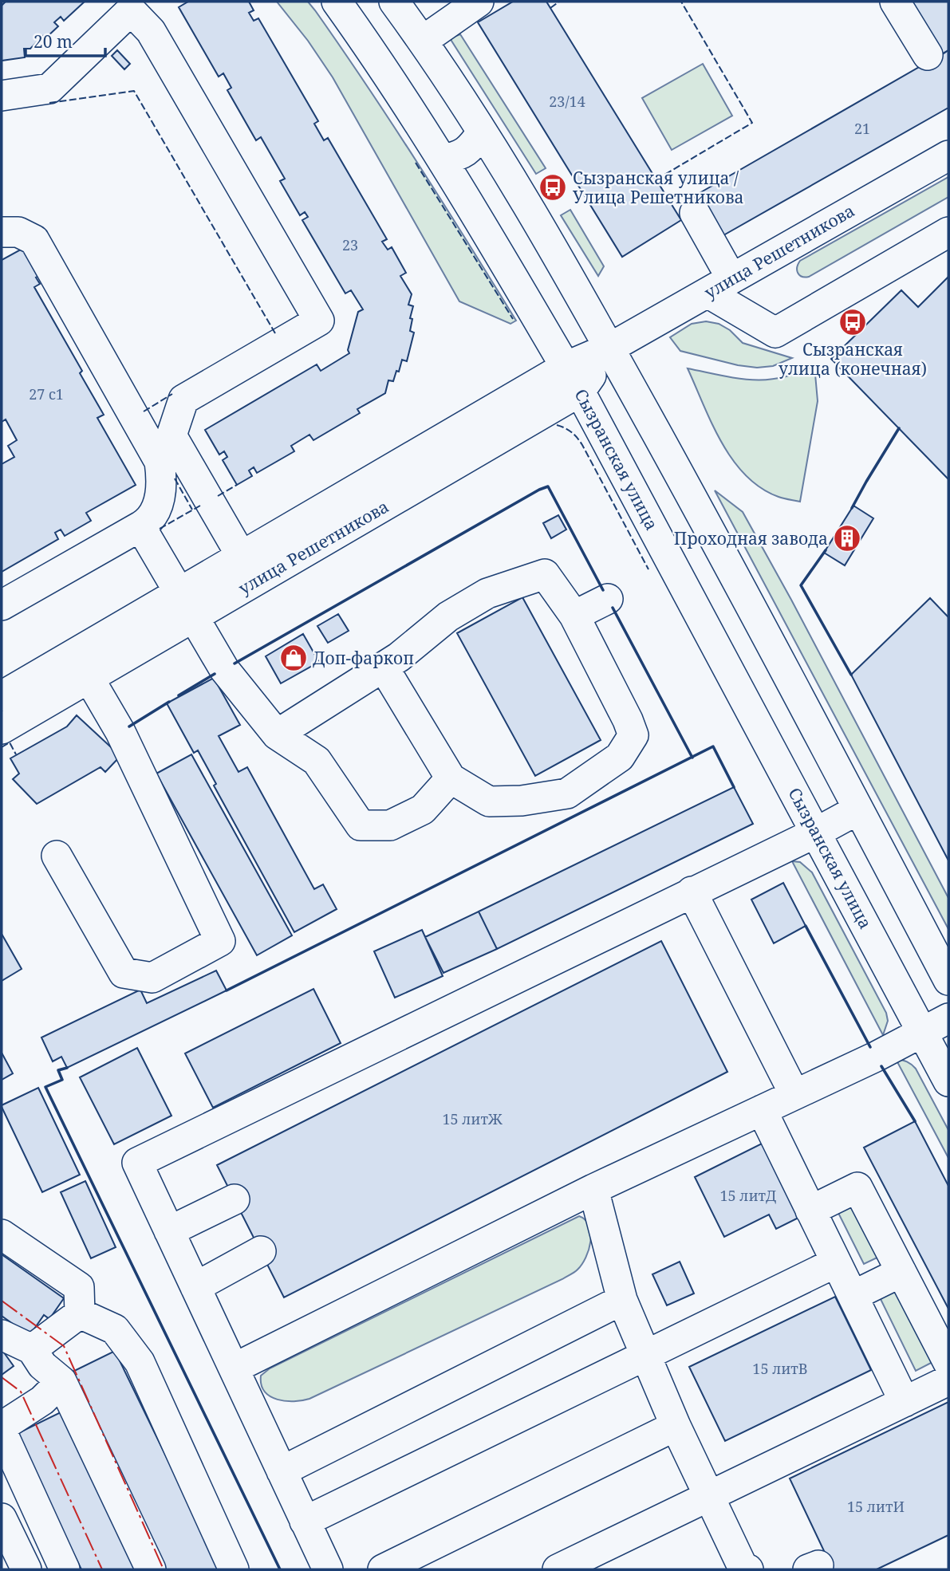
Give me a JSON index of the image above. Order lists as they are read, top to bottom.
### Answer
{
  "streets": {
    "street": ["улица Решетникова", "Сызранская улица"]
  },
  "crossings": [
    ["улица Решетникова", "Сызранская улица"]
  ],
  "places": {
    "bus stop": ["Сызранская улица / Улица Решетникова", "Сызранская улица (конечная)"],
    "building": ["Проходная завода"],
    "shop": ["Доп-фаркоп"]
  },
  "house_numbers": [
    "23/14",
    "21",
    "23",
    "27 с1",
    "15 литЖ",
    "15 литД",
    "15 литВ",
    "15 литИ"
  ],
  "scale_bar": "20 m"
}
